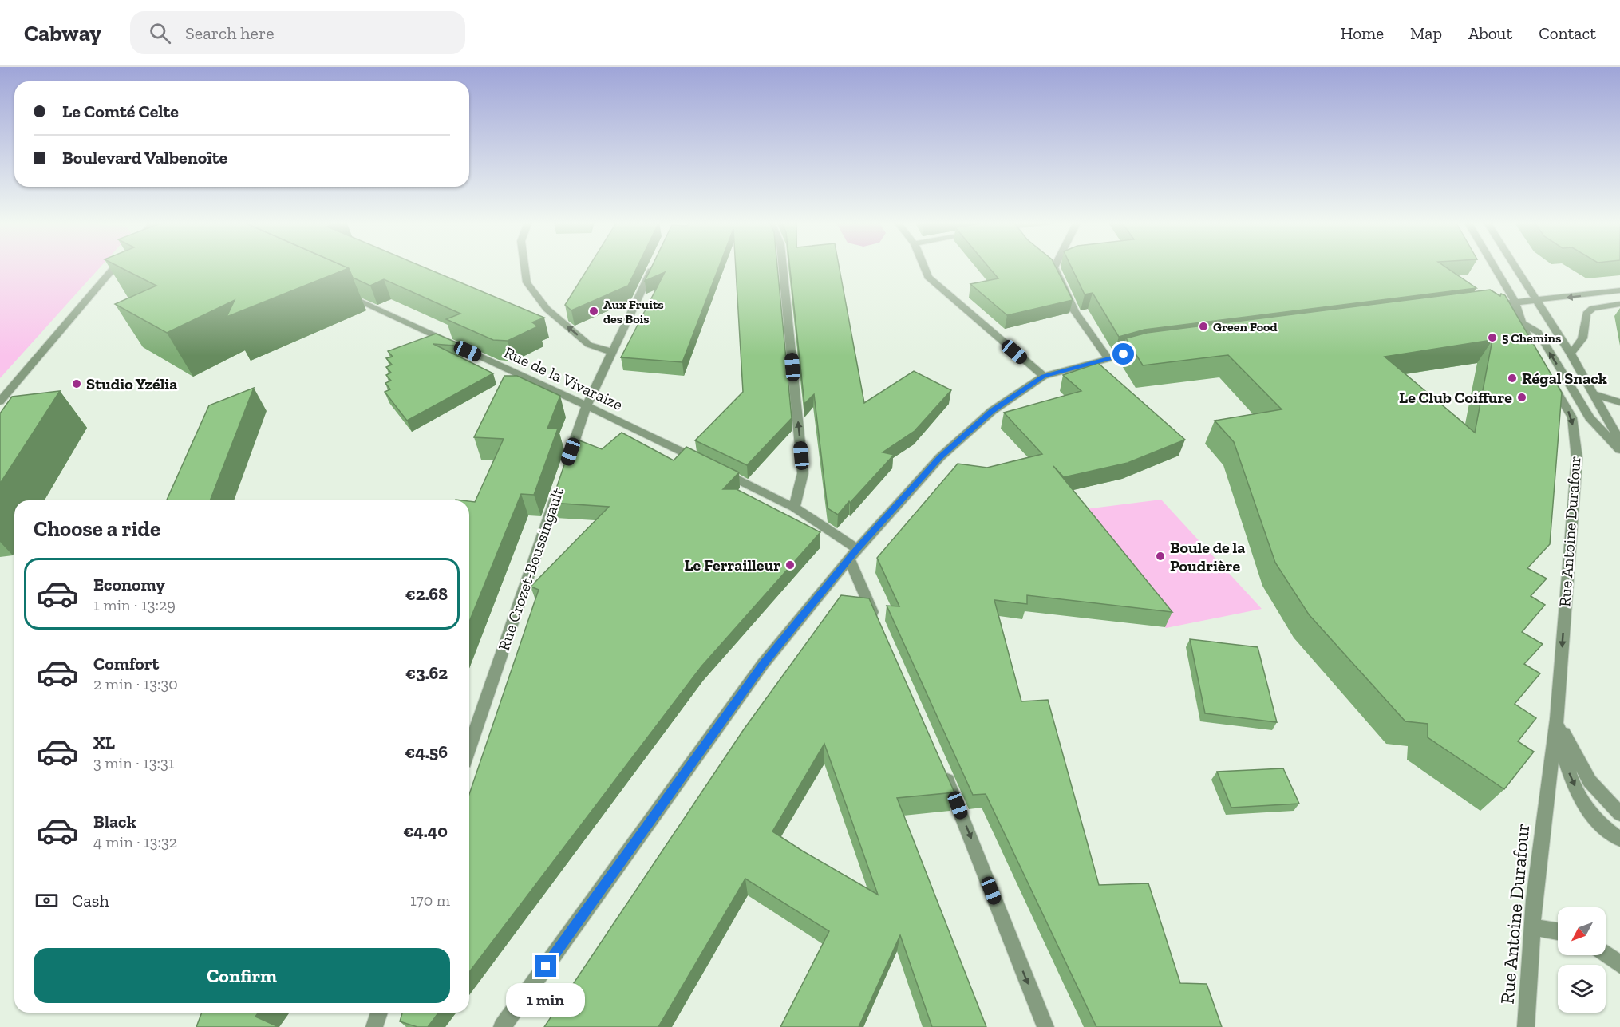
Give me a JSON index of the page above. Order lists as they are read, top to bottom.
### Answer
{
  "streets": {
    "street": ["Rue de la Vivaraize", "Rue Antoine Durafour", "Rue Crozet-Boussingault"]
  },
  "crossings": [
    ["Rue de la Vivaraize", "Rue Crozet-Boussingault"]
  ],
  "places": [
    "Aux Fruits des Bois",
    "Green Food",
    "5 Chemins",
    "Régal Snack",
    "Studio Yzélia",
    "Le Club Coiffure",
    "Boule de la Poudrière",
    "Le Ferrailleur"
  ],
  "north": "bottom left",
  "page": {
    "header": "Cabway",
    "search": "Search here",
    "nav": [
      "Home",
      "Map",
      "About",
      "Contact"
    ],
    "banner": ["Le Comté Celte", "Boulevard Valbenoîte"],
    "heading": "Choose a ride",
    "list": [
      {
        "name": "Economy",
        "note": "1 min · 13:29",
        "value": "€2.68"
      },
      {
        "name": "Comfort",
        "note": "2 min · 13:30",
        "value": "€3.62"
      },
      {
        "name": "XL",
        "note": "3 min · 13:31",
        "value": "€4.56"
      },
      {
        "name": "Black",
        "note": "4 min · 13:32",
        "value": "€4.40"
      }
    ],
    "pay": ["Cash", "170 m"],
    "buttons": "Confirm",
    "bubble": "1 min"
  }
}
